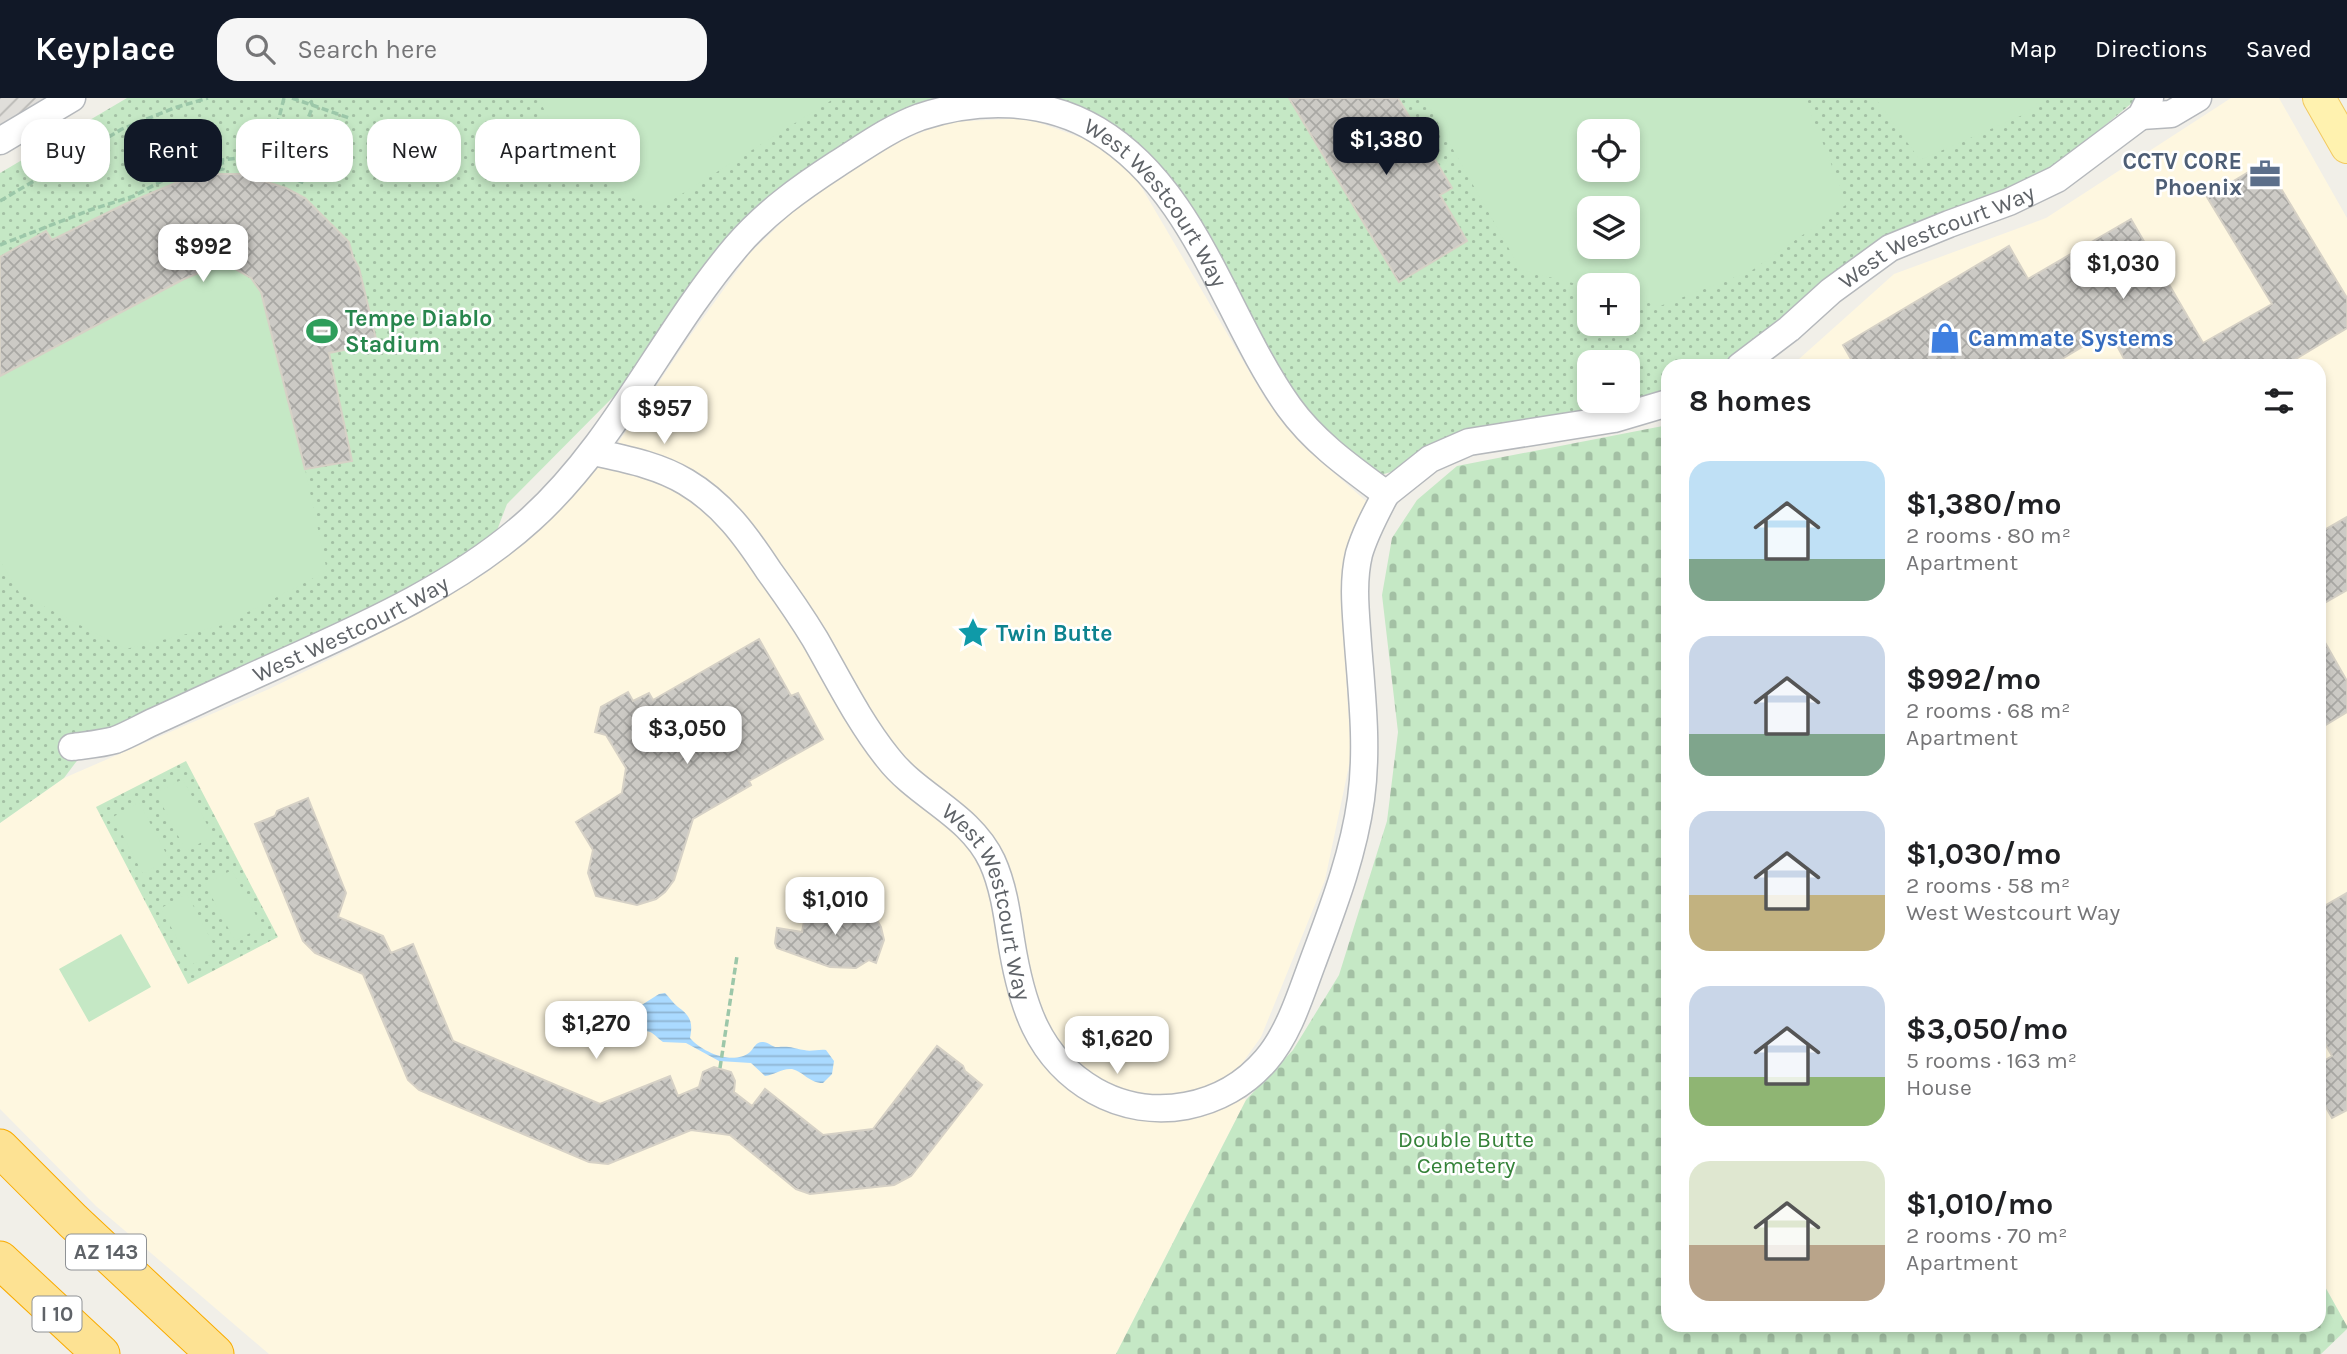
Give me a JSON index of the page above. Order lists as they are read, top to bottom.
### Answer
{
  "streets": {
    "highway": ["AZ 143", "I 10"],
    "street": ["West Westcourt Way"]
  },
  "parks": ["Double Butte Cemetery"],
  "places": {
    "office": ["CCTV CORE Phoenix"],
    "sports": ["Tempe Diablo Stadium"],
    "shop": ["Cammate Systems"],
    "place": ["Twin Butte"]
  },
  "page": {
    "header": "Keyplace",
    "search": "Search here",
    "nav": ["Map", "Directions", "Saved"],
    "price": [
      "$1,380",
      "$992",
      "$1,030",
      "$957",
      "$3,050",
      "$1,010",
      "$1,270",
      "$1,620"
    ],
    "map_buttons": ["+", "−"],
    "chip": [
      "Buy",
      "Rent",
      "Filters",
      "New",
      "Apartment"
    ],
    "heading": "8 homes",
    "list": [
      {
        "name": "$1,380/mo",
        "note": "2 rooms · 80 m² · Apartment"
      },
      {
        "name": "$992/mo",
        "note": "2 rooms · 68 m² · Apartment"
      },
      {
        "name": "$1,030/mo",
        "note": "2 rooms · 58 m² · West Westcourt Way"
      },
      {
        "name": "$3,050/mo",
        "note": "5 rooms · 163 m² · House"
      },
      {
        "name": "$1,010/mo",
        "note": "2 rooms · 70 m² · Apartment"
      }
    ]
  }
}
